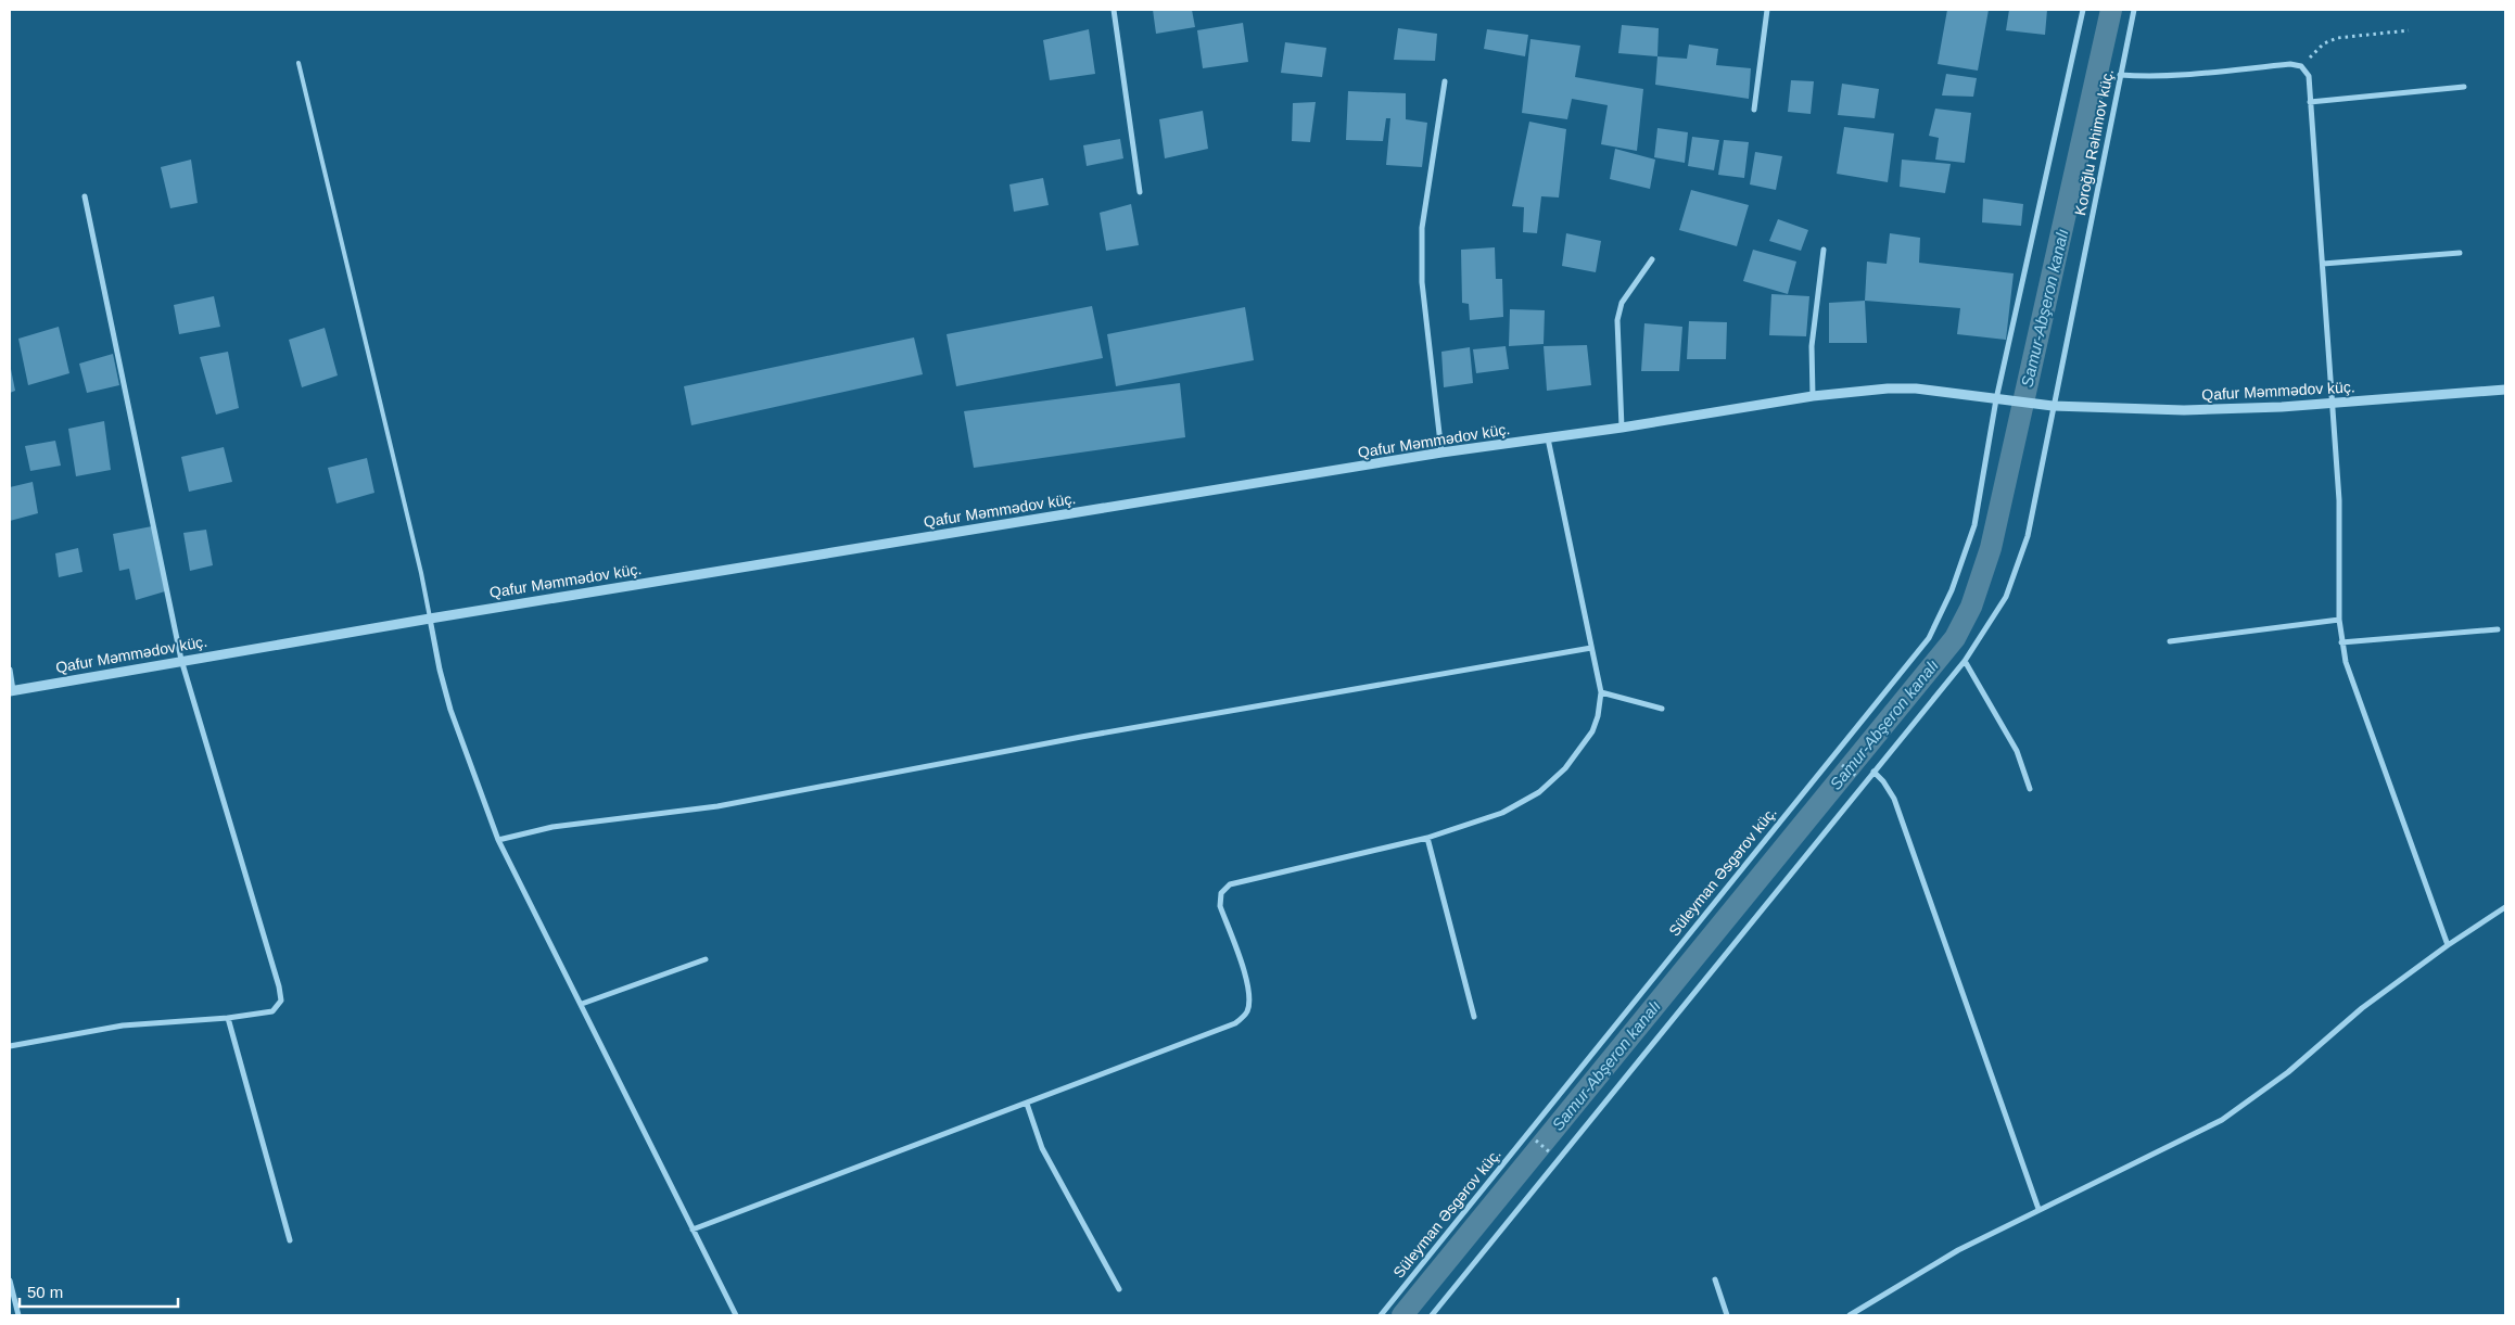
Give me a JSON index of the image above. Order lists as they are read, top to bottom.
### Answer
{
  "streets": {
    "street": ["Koroğlu Rəhimov küç.", "Qafur Məmmədov küç.", "Süleyman Əsgərov küç."]
  },
  "crossings": [
    ["Koroğlu Rəhimov küç.", "Qafur Məmmədov küç."],
    ["Qafur Məmmədov küç.", "Süleyman Əsgərov küç."]
  ],
  "water": ["Samur-Abşeron kanalı"],
  "scale_bar": "50 m"
}
